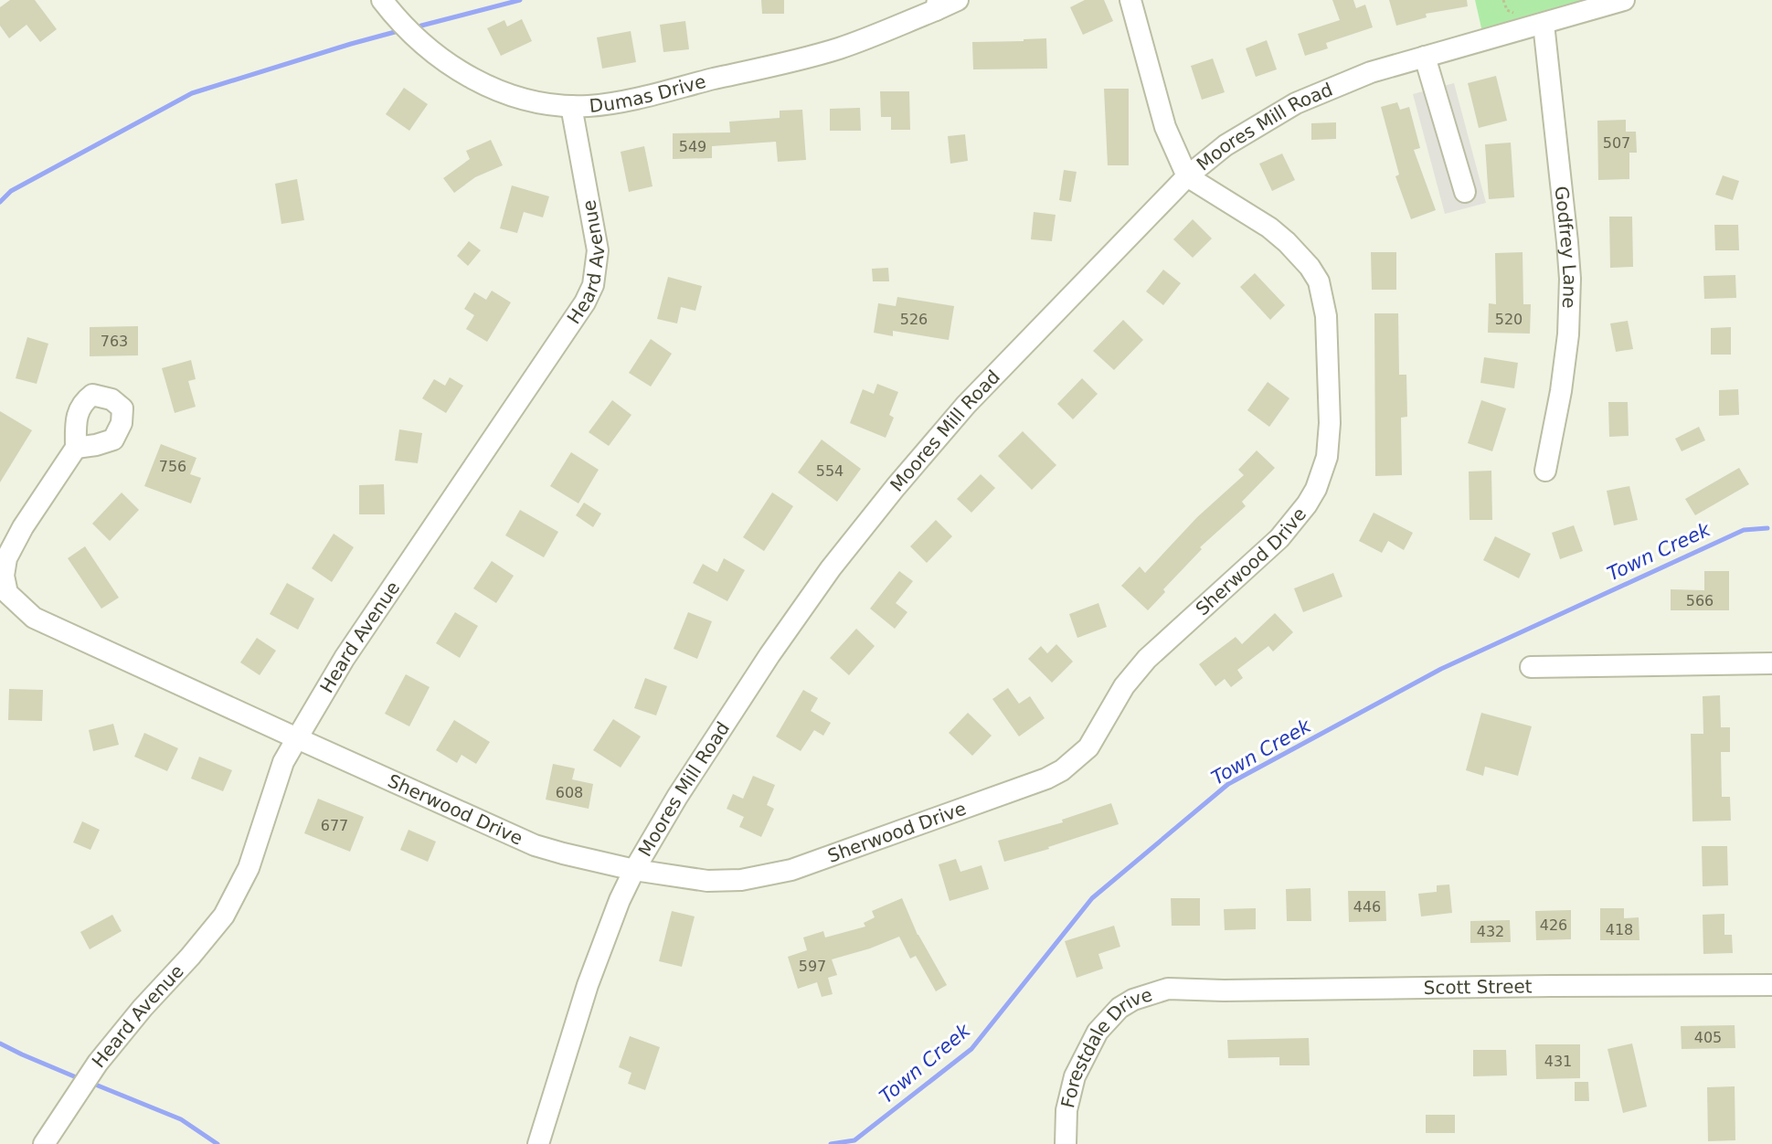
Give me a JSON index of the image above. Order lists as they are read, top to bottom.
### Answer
{
  "streets": {
    "street": [
      "Dumas Drive",
      "Moores Mill Road",
      "Godfrey Lane",
      "Heard Avenue",
      "Sherwood Drive",
      "Scott Street",
      "Forestdale Drive"
    ]
  },
  "crossings": [
    ["Dumas Drive", "Heard Avenue"],
    ["Moores Mill Road", "Godfrey Lane"],
    ["Moores Mill Road", "Sherwood Drive"],
    ["Heard Avenue", "Sherwood Drive"],
    ["Scott Street", "Forestdale Drive"]
  ],
  "water": ["Town Creek"],
  "house_numbers": [
    "507",
    "549",
    "526",
    "520",
    "763",
    "756",
    "554",
    "566",
    "608",
    "677",
    "446",
    "426",
    "418",
    "432",
    "597",
    "405",
    "431"
  ]
}
